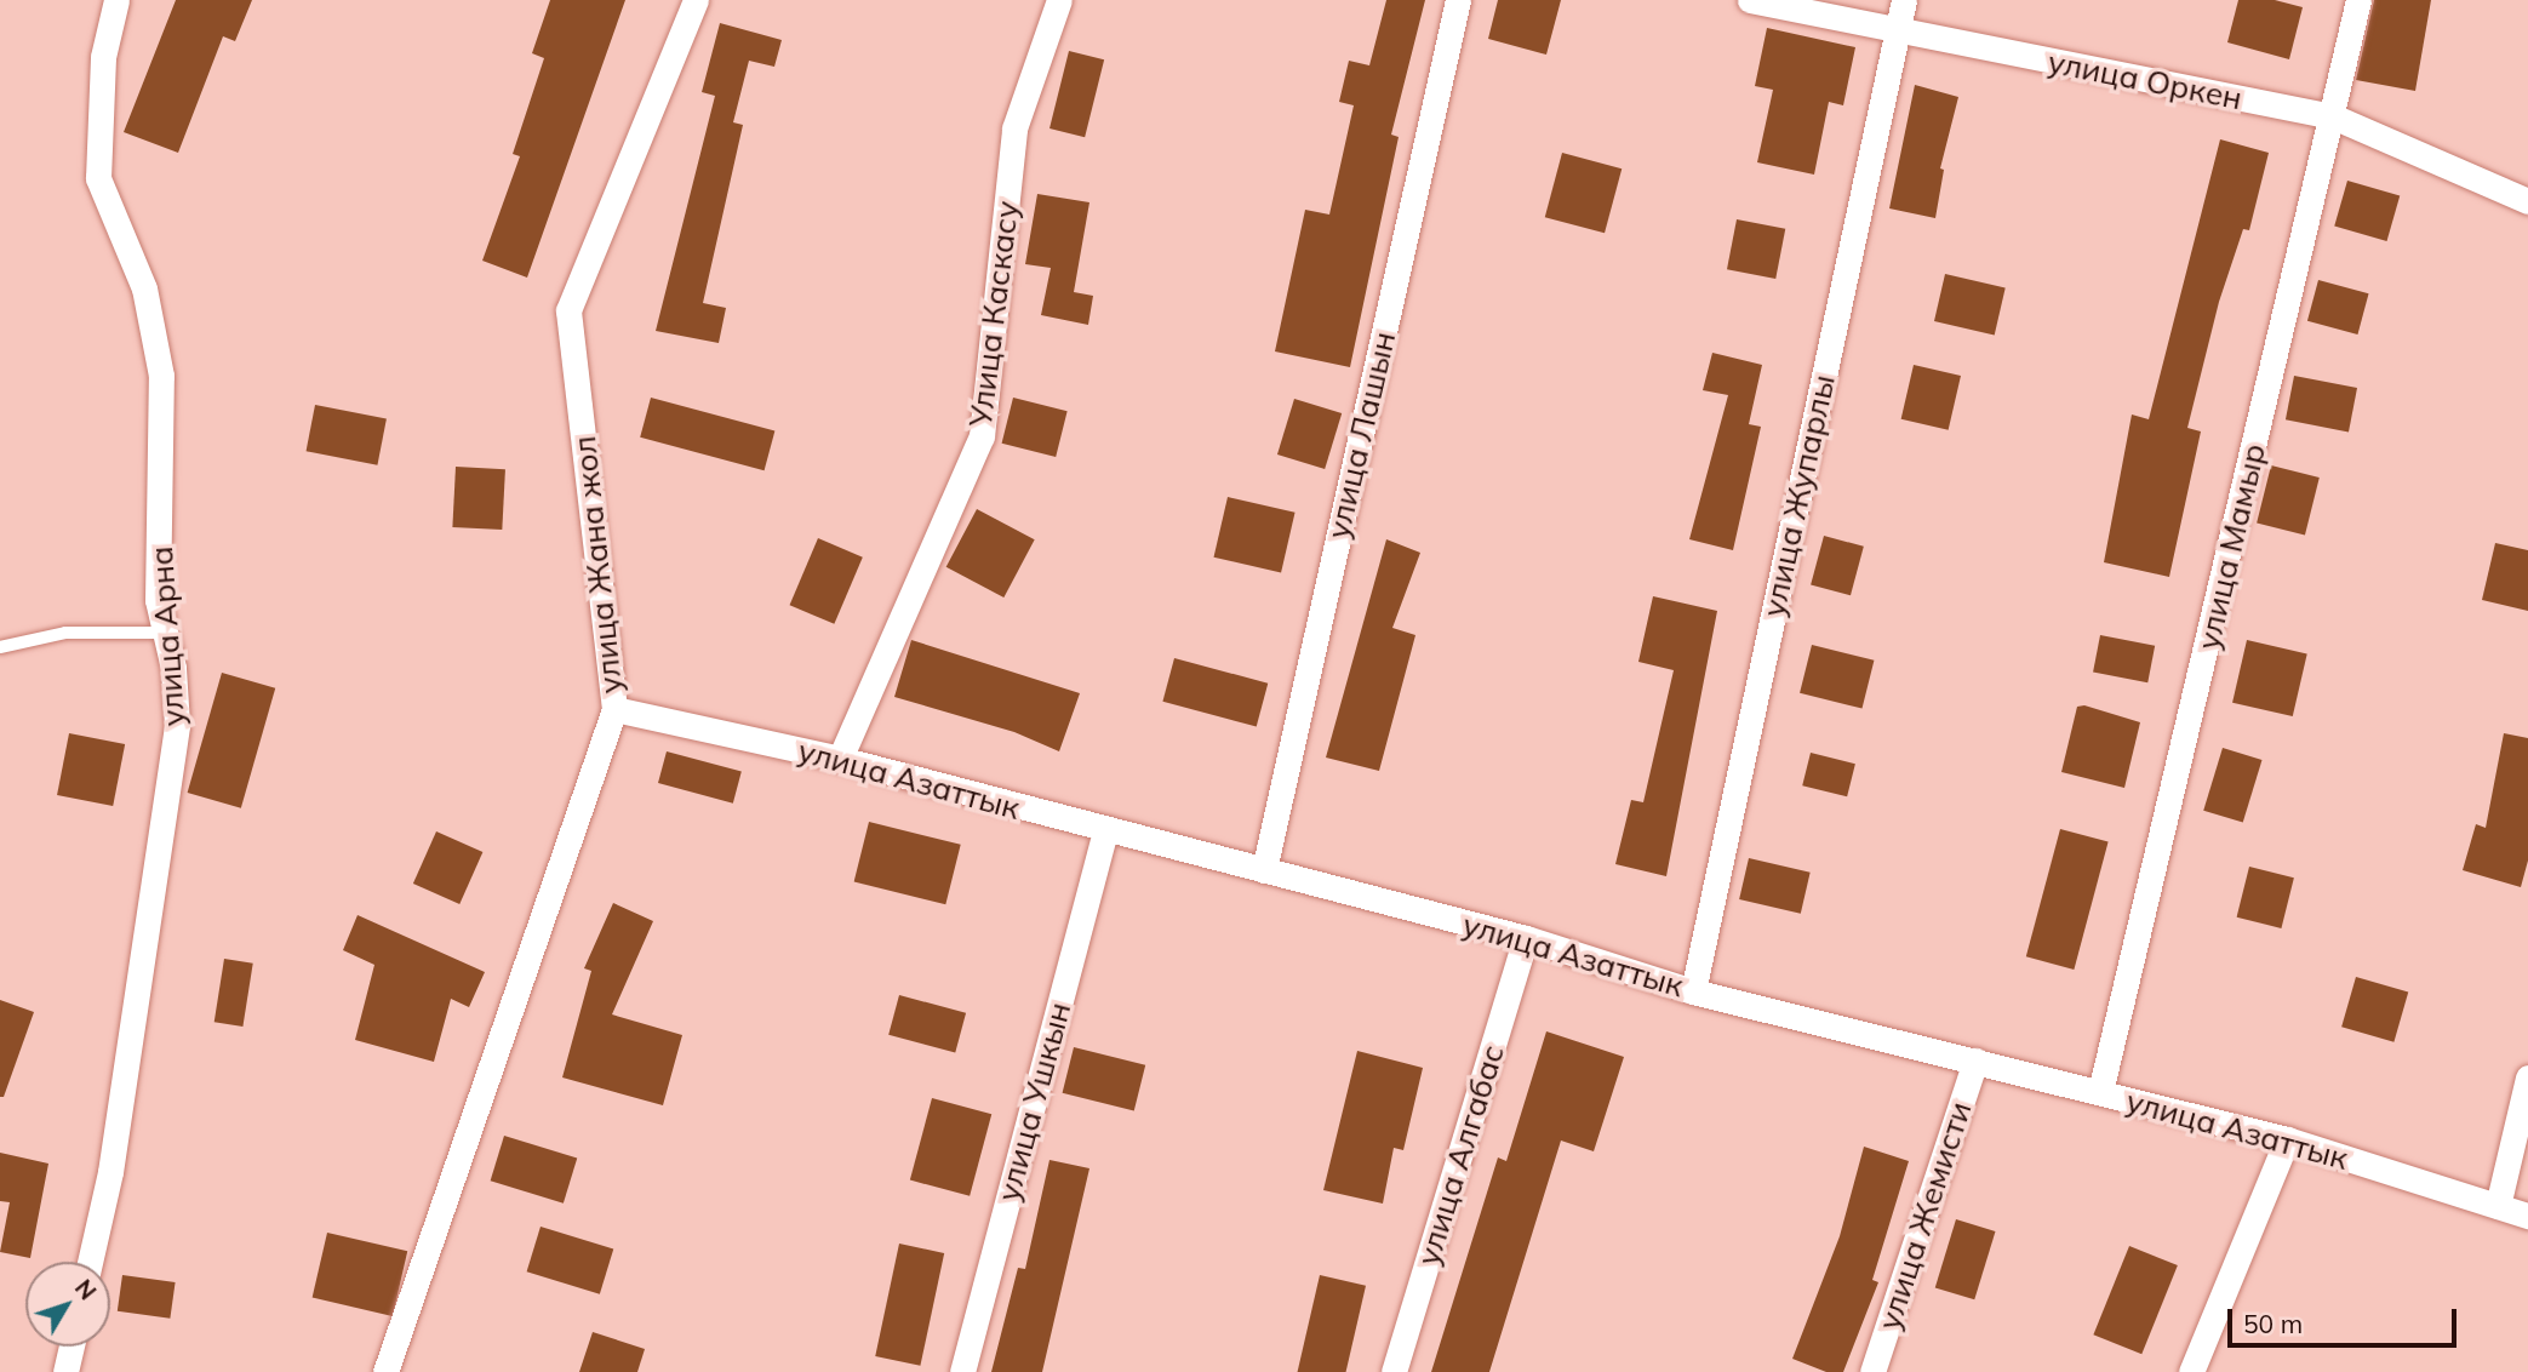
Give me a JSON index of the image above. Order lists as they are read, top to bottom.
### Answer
{
  "streets": {
    "street": [
      "улица Оркен",
      "Улица Каскасу",
      "улица Лашын",
      "улица Жупарлы",
      "улица Мамыр",
      "улица Жана жол",
      "улица Арна",
      "улица Азаттык",
      "улица Ушкын",
      "улица Алгабас",
      "улица Жемисти"
    ]
  },
  "crossings": [
    ["улица Оркен", "улица Жупарлы"],
    ["улица Оркен", "улица Мамыр"],
    ["Улица Каскасу", "улица Азаттык"],
    ["улица Лашын", "улица Азаттык"],
    ["улица Жупарлы", "улица Азаттык"],
    ["улица Мамыр", "улица Азаттык"],
    ["улица Жана жол", "улица Азаттык"],
    ["улица Азаттык", "улица Ушкын"],
    ["улица Азаттык", "улица Алгабас"],
    ["улица Азаттык", "улица Жемисти"]
  ],
  "scale_bar": "50 m",
  "north": "top right"
}
